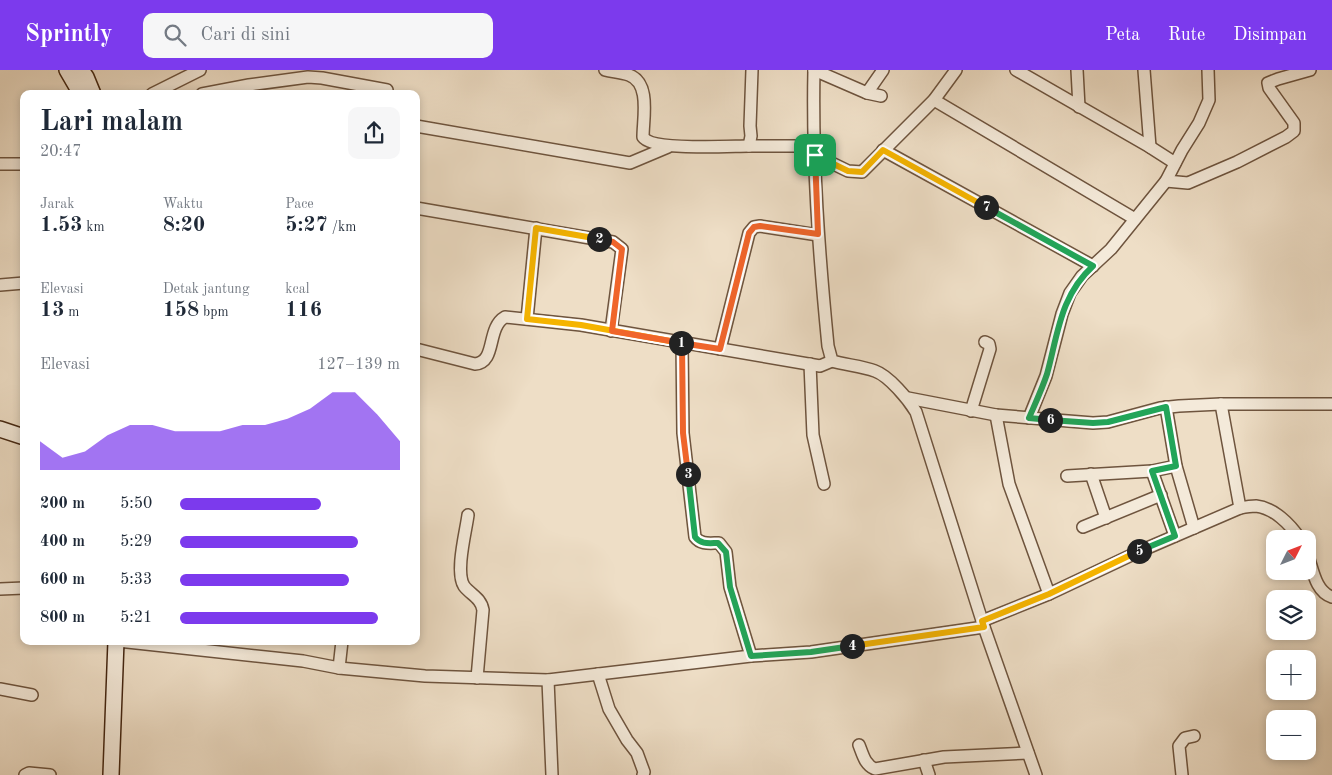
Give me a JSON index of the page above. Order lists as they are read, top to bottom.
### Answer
{
  "north": "top right",
  "page": {
    "header": "Sprintly",
    "search": "Cari di sini",
    "nav": ["Peta", "Rute", "Disimpan"],
    "heading": ["Lari malam", "20:47"],
    "stats": [
      ["Jarak", "1.53 km"],
      ["Waktu", "8:20"],
      ["Pace", "5:27 /km"],
      ["Elevasi", "13 m"],
      ["Detak jantung", "158 bpm"],
      ["kcal", "116"]
    ],
    "pins": [
      "7",
      "2",
      "1",
      "6",
      "3",
      "5",
      "4"
    ],
    "chart": ["Elevasi", "127–139 m"],
    "list": [
      {
        "name": "200 m",
        "note": "5:50"
      },
      {
        "name": "400 m",
        "note": "5:29"
      },
      {
        "name": "600 m",
        "note": "5:33"
      },
      {
        "name": "800 m",
        "note": "5:21"
      }
    ],
    "map_buttons": ["+", "−"]
  }
}
